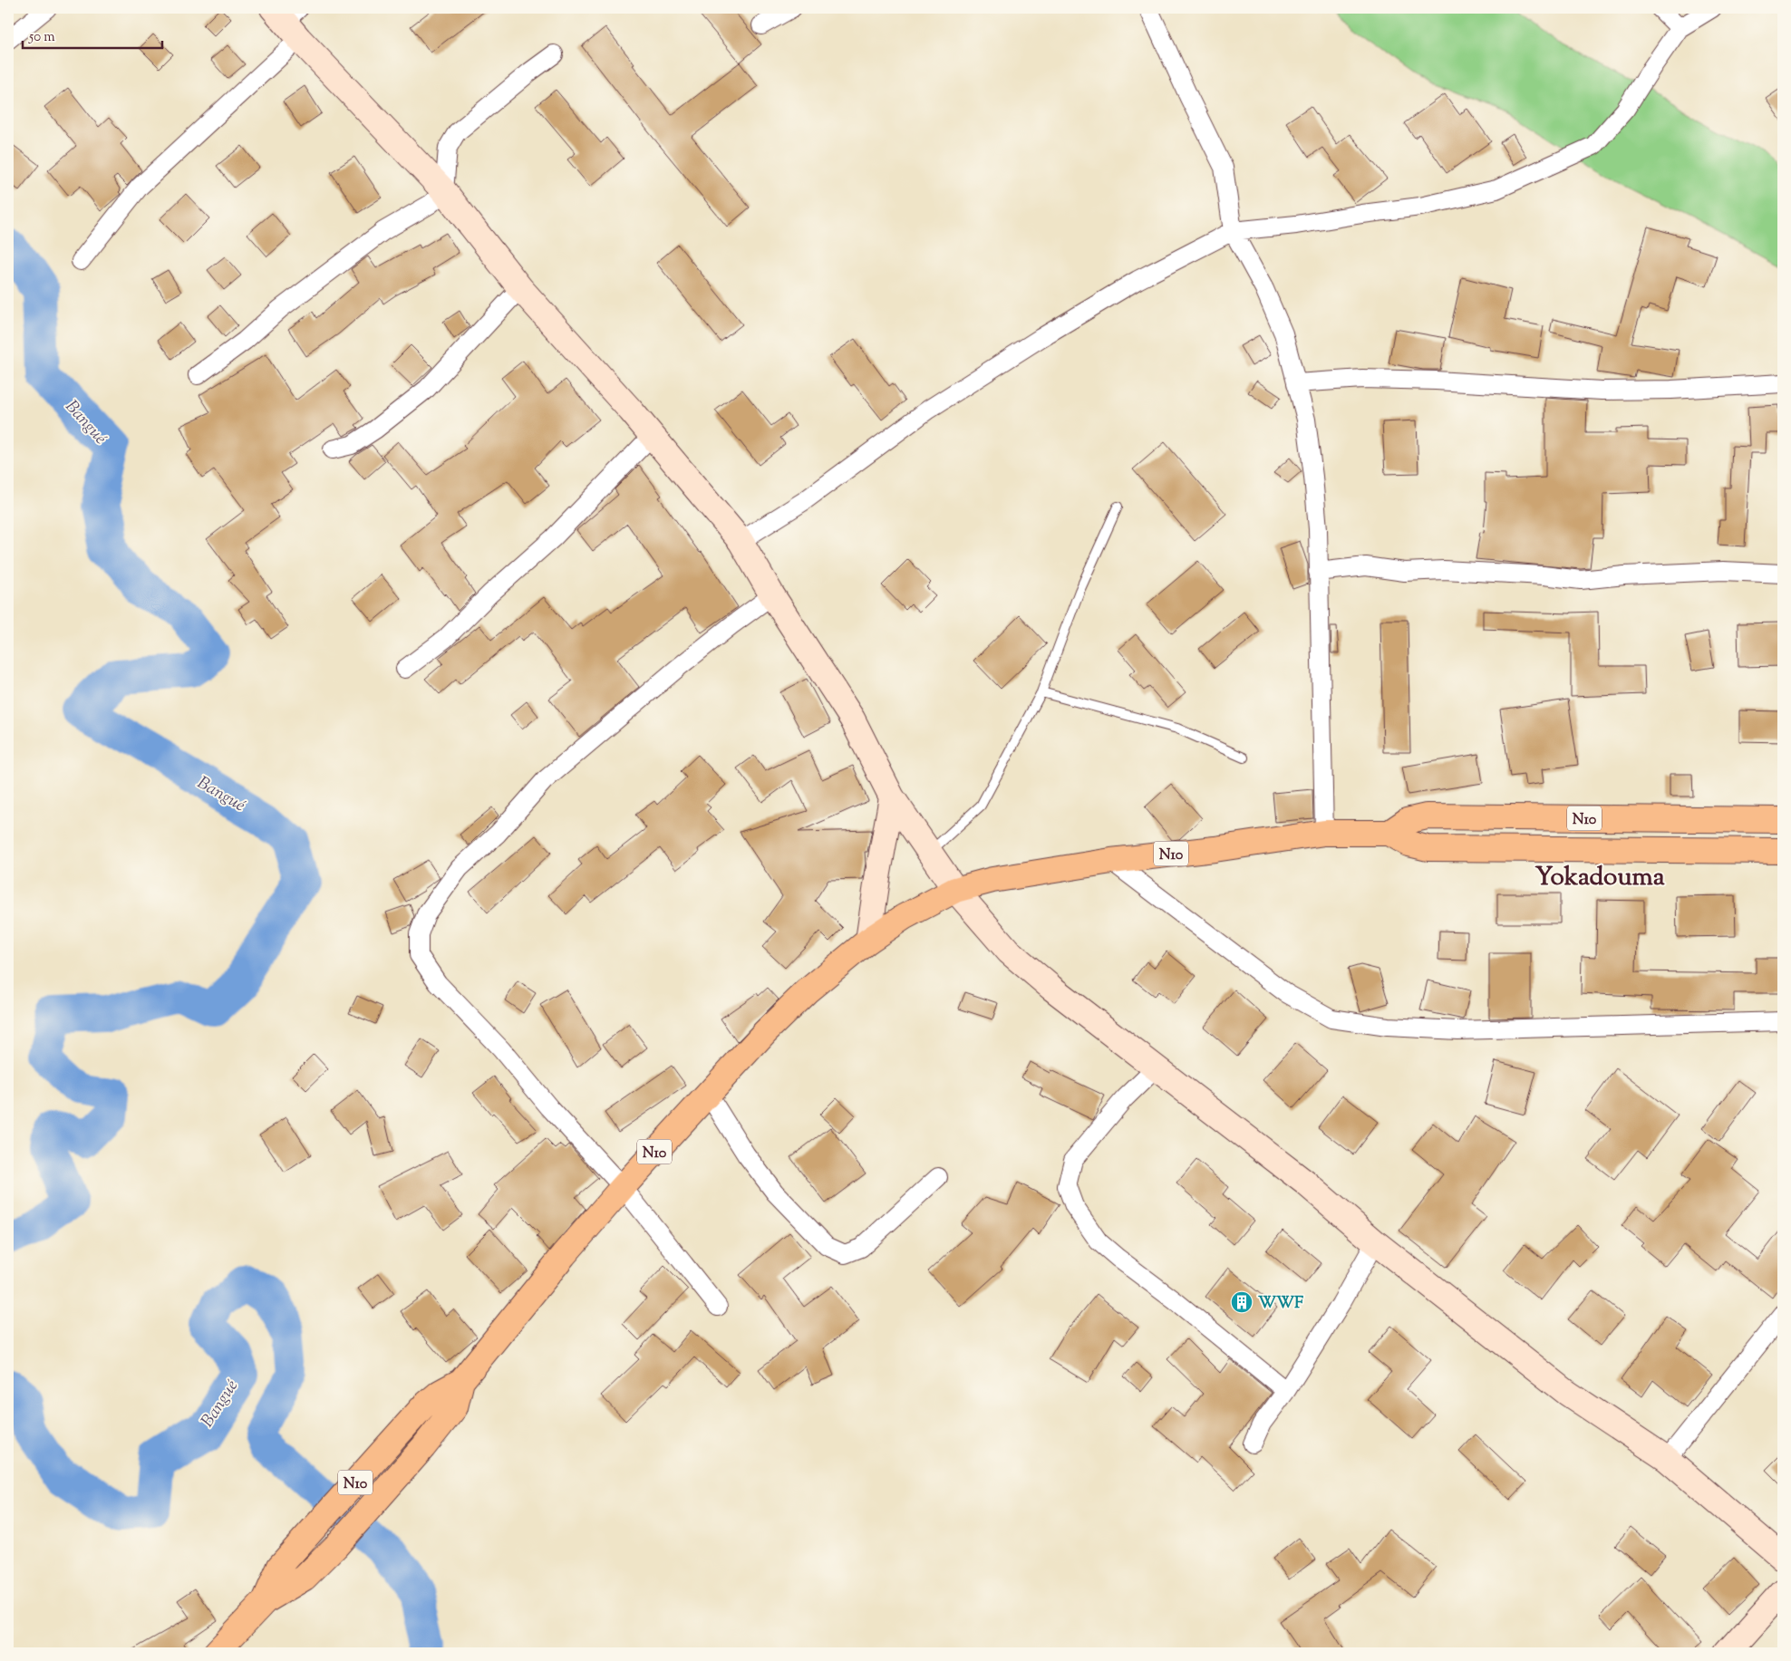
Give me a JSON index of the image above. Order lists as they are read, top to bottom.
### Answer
{
  "streets": {
    "highway": ["N10"]
  },
  "districts": ["Yokadouma"],
  "water": ["Bangué"],
  "places": {
    "building": ["WWF"]
  },
  "scale_bar": "50 m"
}
